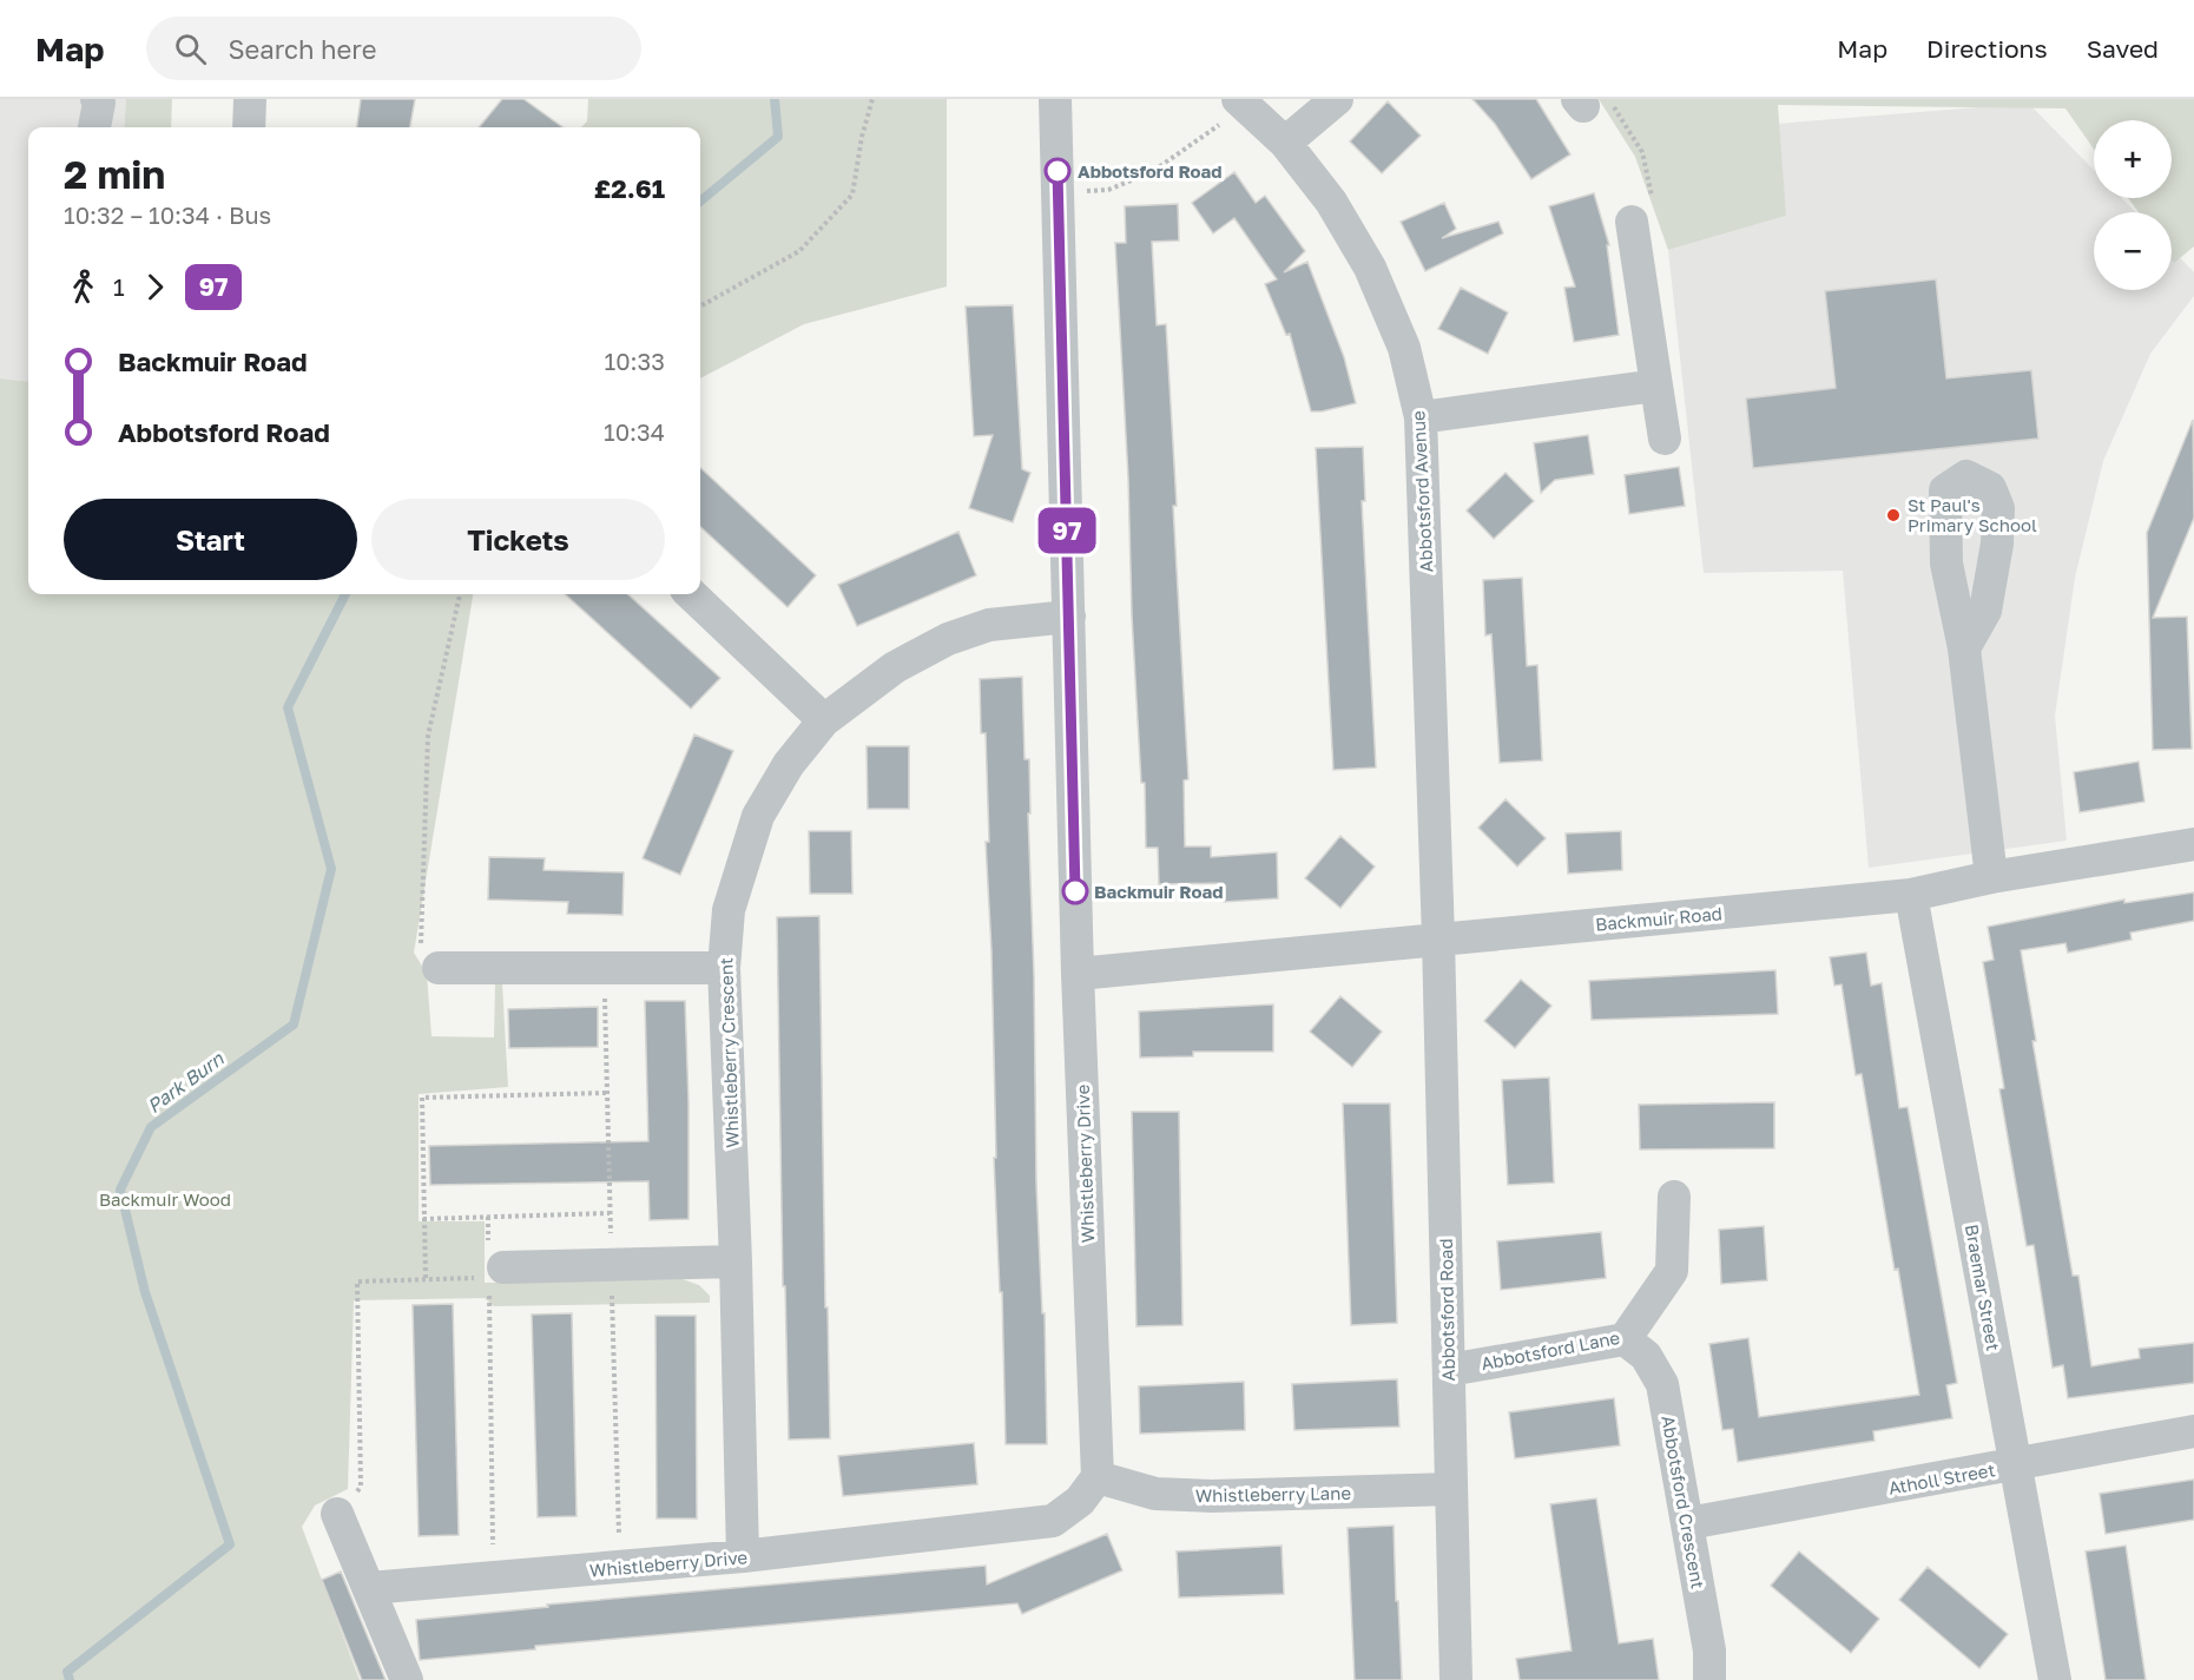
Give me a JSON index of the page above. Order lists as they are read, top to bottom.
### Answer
{
  "streets": {
    "street": [
      "Abbotsford Avenue",
      "Backmuir Road",
      "Whistleberry Crescent",
      "Whistleberry Drive",
      "Braemar Street",
      "Abbotsford Road",
      "Abbotsford Lane",
      "Atholl Street",
      "Whistleberry Lane",
      "Abbotsford Crescent"
    ]
  },
  "crossings": [
    ["Abbotsford Avenue", "Backmuir Road"],
    ["Abbotsford Avenue", "Abbotsford Road"],
    ["Backmuir Road", "Whistleberry Drive"],
    ["Backmuir Road", "Braemar Street"],
    ["Backmuir Road", "Abbotsford Road"],
    ["Whistleberry Crescent", "Whistleberry Drive"],
    ["Whistleberry Drive", "Whistleberry Lane"],
    ["Braemar Street", "Atholl Street"],
    ["Abbotsford Road", "Abbotsford Lane"],
    ["Abbotsford Road", "Whistleberry Lane"],
    ["Abbotsford Lane", "Abbotsford Crescent"],
    ["Atholl Street", "Abbotsford Crescent"]
  ],
  "water": ["Park Burn"],
  "parks": ["Backmuir Wood"],
  "places": ["Abbotsford Road", "St Paul's Primary School", "Backmuir Road"],
  "lines": ["bus line 97"],
  "page": {
    "header": "Map",
    "search": "Search here",
    "nav": ["Map", "Directions", "Saved"],
    "on_map": "97",
    "map_buttons": ["+", "−"],
    "heading": ["2 min", "10:32 – 10:34 · Bus", "£2.61"],
    "legs": ["1", "97"],
    "list": [
      {
        "name": "Backmuir Road",
        "value": "10:33"
      },
      {
        "name": "Abbotsford Road",
        "value": "10:34"
      }
    ],
    "buttons": ["Start", "Tickets"]
  }
}
